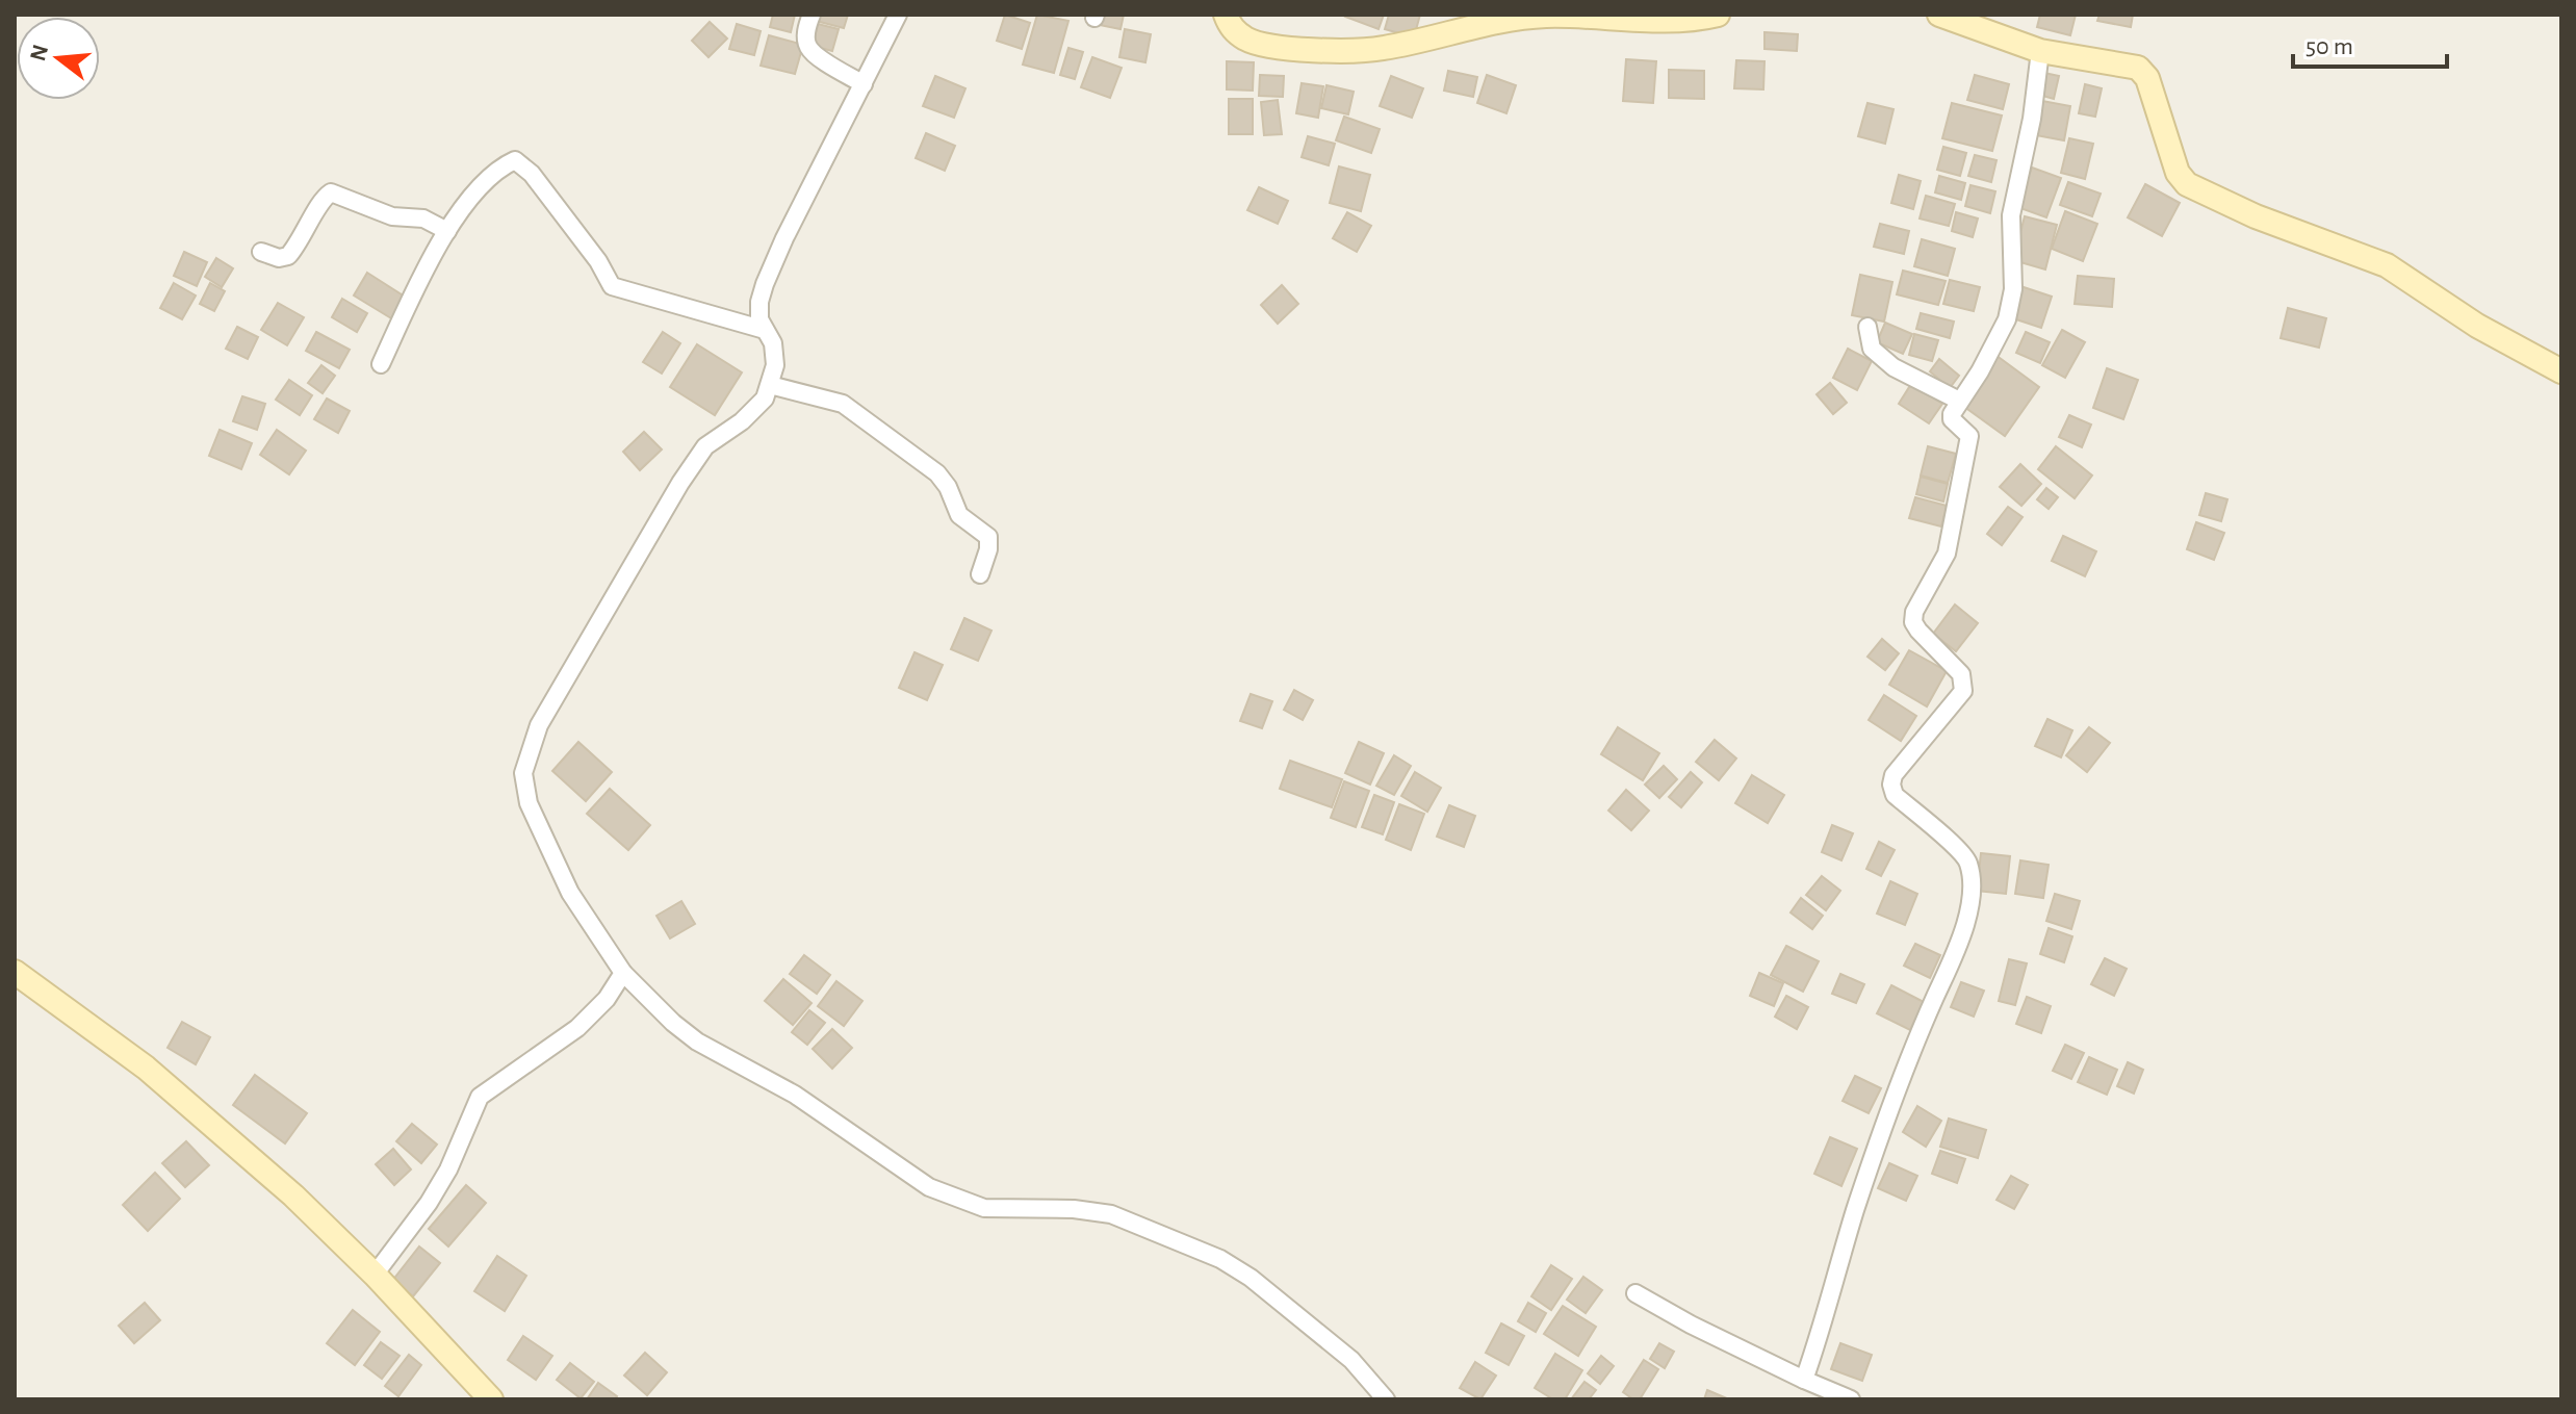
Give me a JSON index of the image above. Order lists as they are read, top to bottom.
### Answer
{
  "scale_bar": "50 m",
  "north": "left"
}
